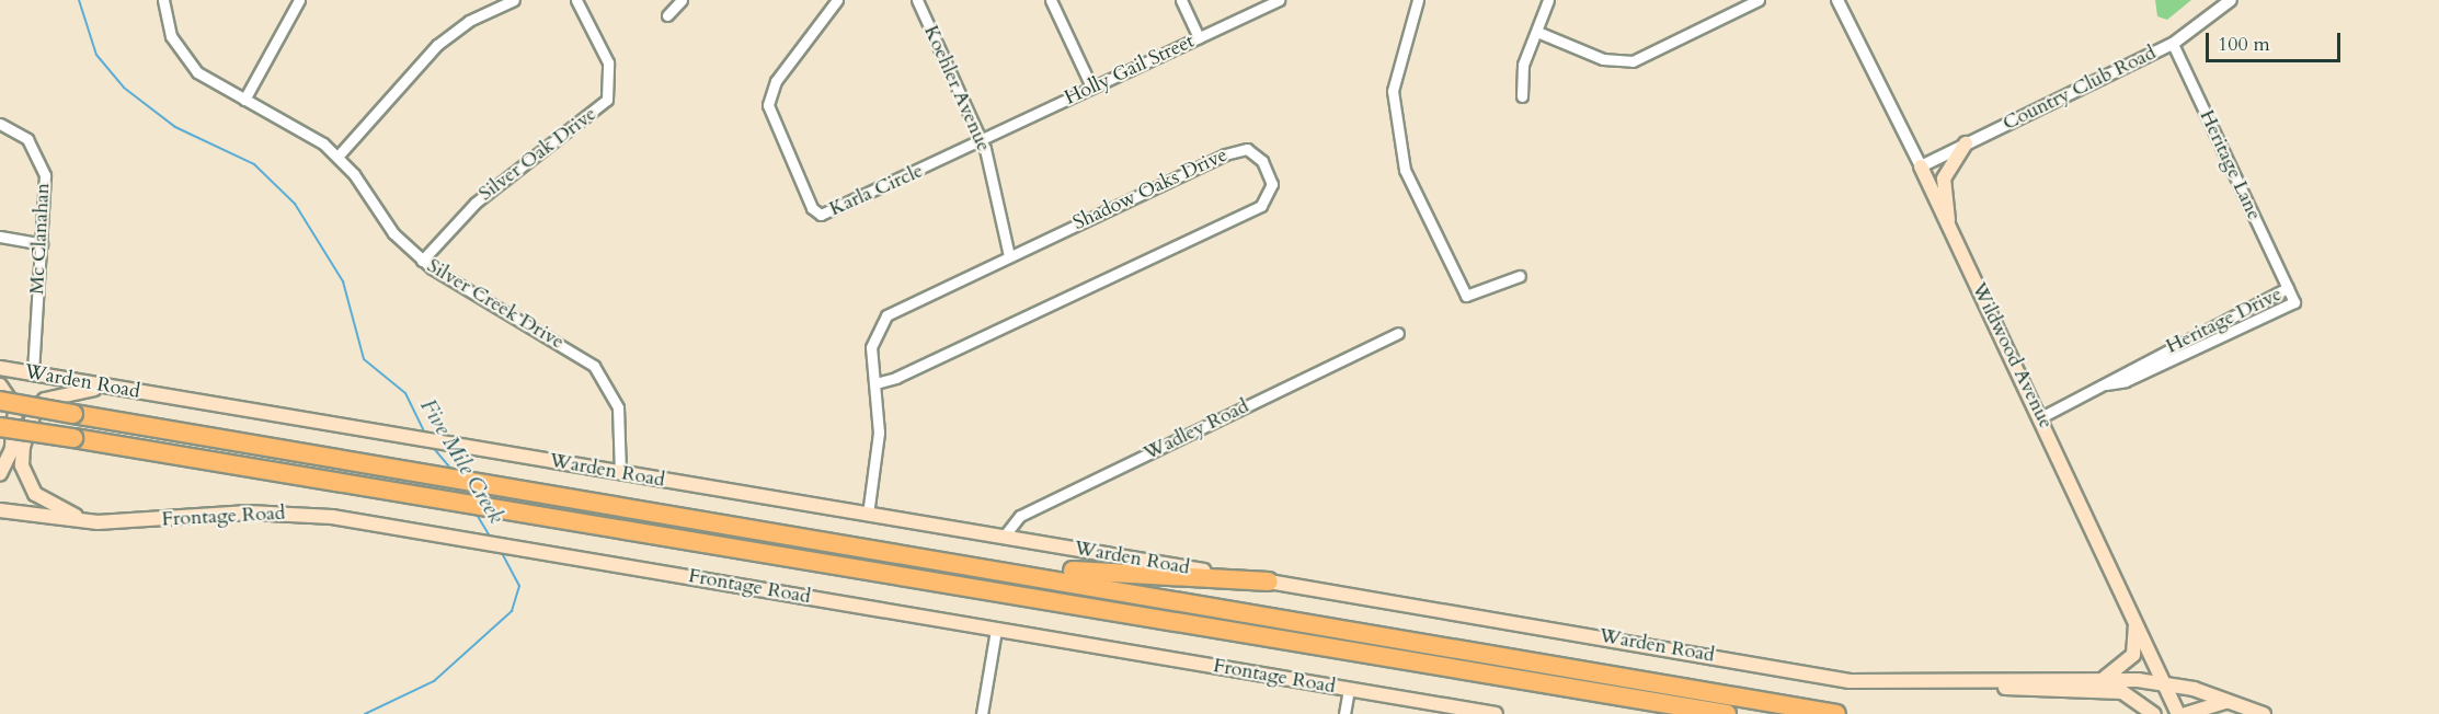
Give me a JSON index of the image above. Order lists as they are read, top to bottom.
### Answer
{
  "streets": {
    "main road": ["Wildwood Avenue", "Warden Road", "Frontage Road"],
    "street": [
      "Holly Gail Street",
      "Koehler Avenue",
      "Country Club Road",
      "Silver Oak Drive",
      "Heritage Lane",
      "Shadow Oaks Drive",
      "Karla Circle",
      "Mc Clanahan",
      "Silver Creek Drive",
      "Heritage Drive",
      "Wadley Road"
    ]
  },
  "crossings": [
    ["Holly Gail Street", "Koehler Avenue"],
    ["Holly Gail Street", "Karla Circle"],
    ["Koehler Avenue", "Shadow Oaks Drive"],
    ["Koehler Avenue", "Karla Circle"],
    ["Country Club Road", "Heritage Lane"],
    ["Country Club Road", "Wildwood Avenue"],
    ["Silver Oak Drive", "Silver Creek Drive"],
    ["Heritage Lane", "Heritage Drive"],
    ["Shadow Oaks Drive", "Warden Road"],
    ["Mc Clanahan", "Warden Road"],
    ["Silver Creek Drive", "Warden Road"],
    ["Heritage Drive", "Wildwood Avenue"],
    ["Wildwood Avenue", "Warden Road"],
    ["Warden Road", "Wadley Road"]
  ],
  "water": ["Five Mile Creek"],
  "scale_bar": "100 m"
}
